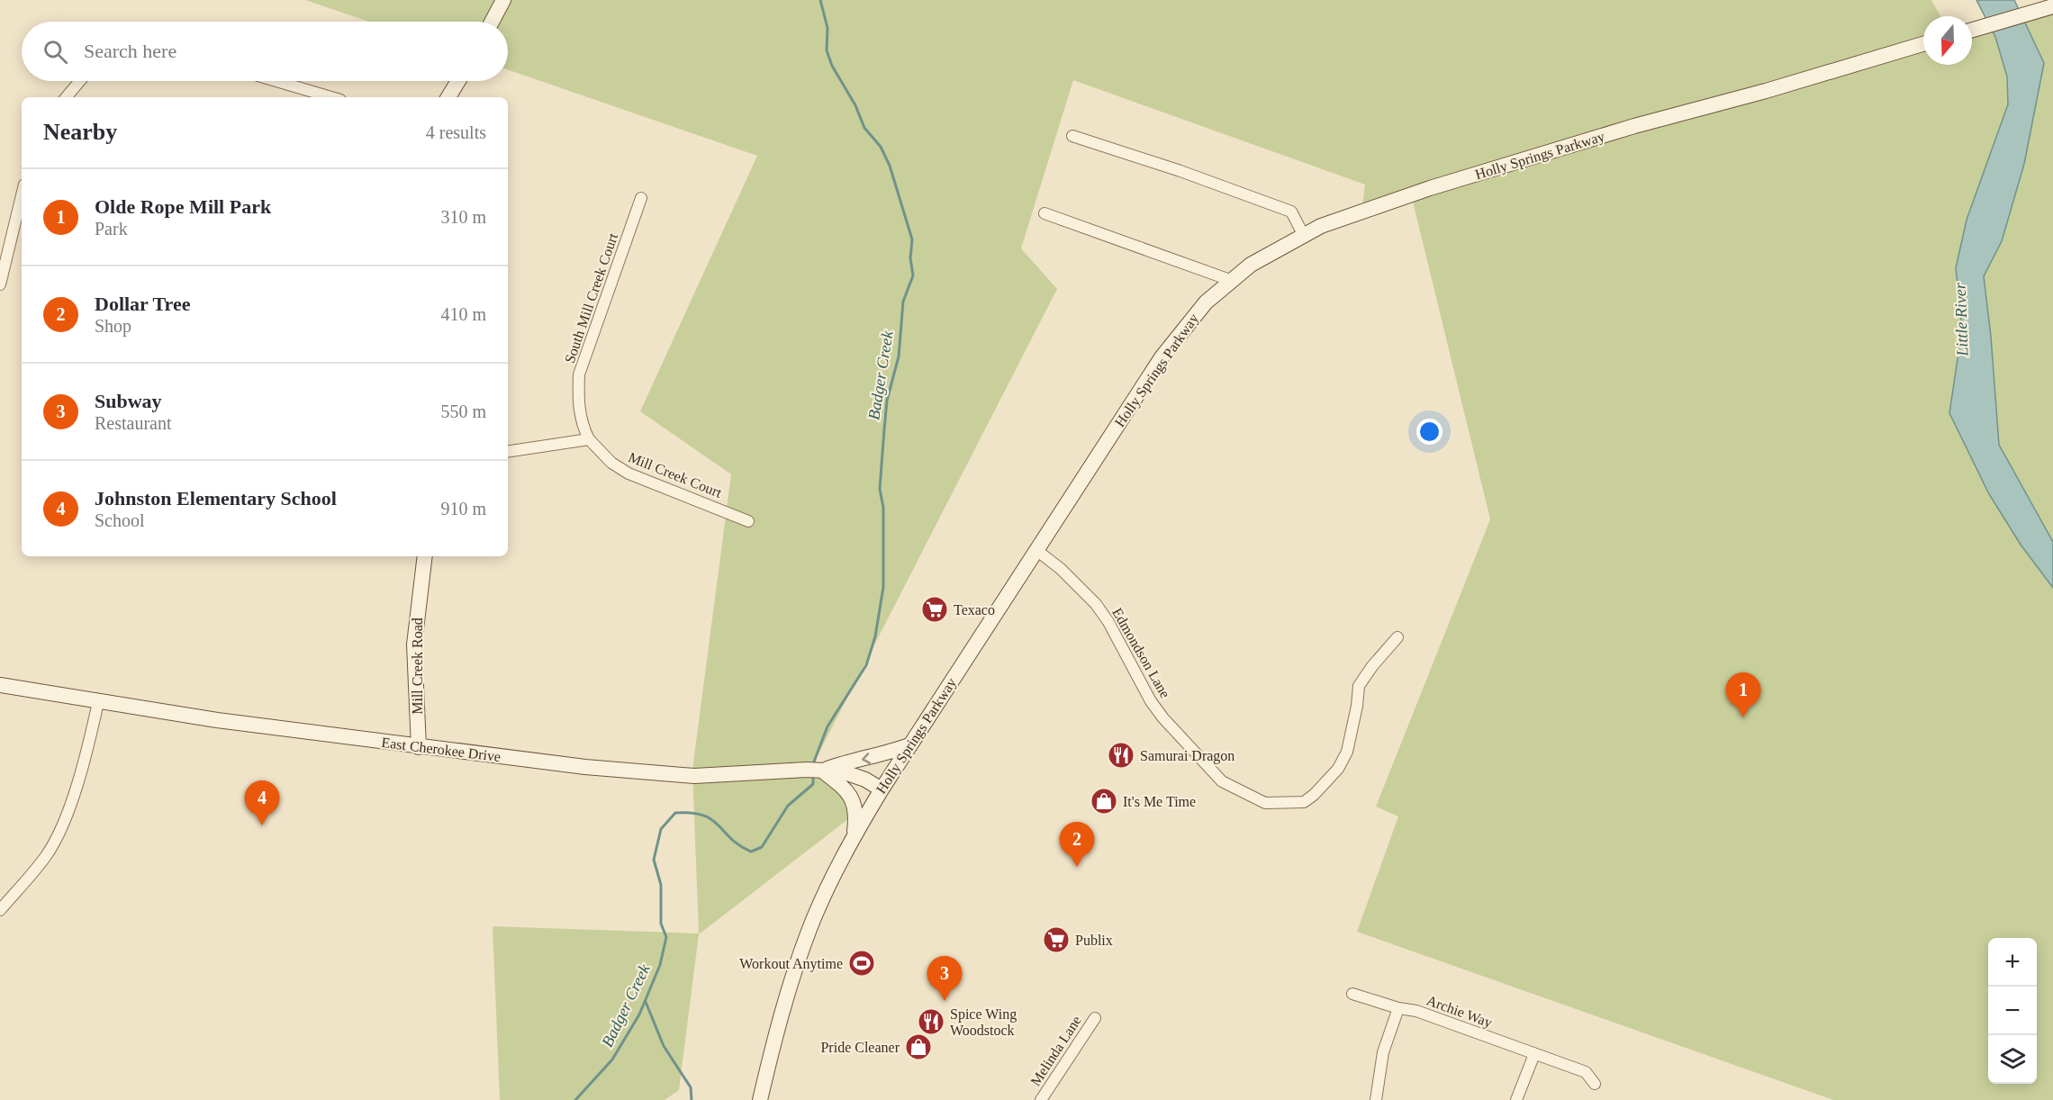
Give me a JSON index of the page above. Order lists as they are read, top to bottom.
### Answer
{
  "streets": {
    "main road": ["Holly Springs Parkway", "Mill Creek Road", "East Cherokee Drive"],
    "street": [
      "South Mill Creek Court",
      "Mill Creek Court",
      "Edmondson Lane",
      "Archie Way",
      "Melinda Lane"
    ]
  },
  "crossings": [
    ["Holly Springs Parkway", "Edmondson Lane"],
    ["Holly Springs Parkway", "East Cherokee Drive"],
    ["South Mill Creek Court", "Mill Creek Court"],
    ["Mill Creek Road", "East Cherokee Drive"]
  ],
  "water": ["Little River", "Badger Creek"],
  "places": {
    "supermarket": ["Texaco", "Publix"],
    "restaurant": ["Samurai Dragon", "Spice Wing Woodstock"],
    "shop": ["It's Me Time", "Pride Cleaner"],
    "sports": ["Workout Anytime"]
  },
  "north": "bottom",
  "page": {
    "search": "Search here",
    "heading": ["Nearby", "4 results"],
    "list": [
      {
        "mark": "1",
        "name": "Olde Rope Mill Park",
        "note": "Park",
        "value": "310 m"
      },
      {
        "mark": "2",
        "name": "Dollar Tree",
        "note": "Shop",
        "value": "410 m"
      },
      {
        "mark": "3",
        "name": "Subway",
        "note": "Restaurant",
        "value": "550 m"
      },
      {
        "mark": "4",
        "name": "Johnston Elementary School",
        "note": "School",
        "value": "910 m"
      }
    ],
    "pins": [
      "1",
      "4",
      "2",
      "3"
    ],
    "map_buttons": ["+", "−"]
  }
}
